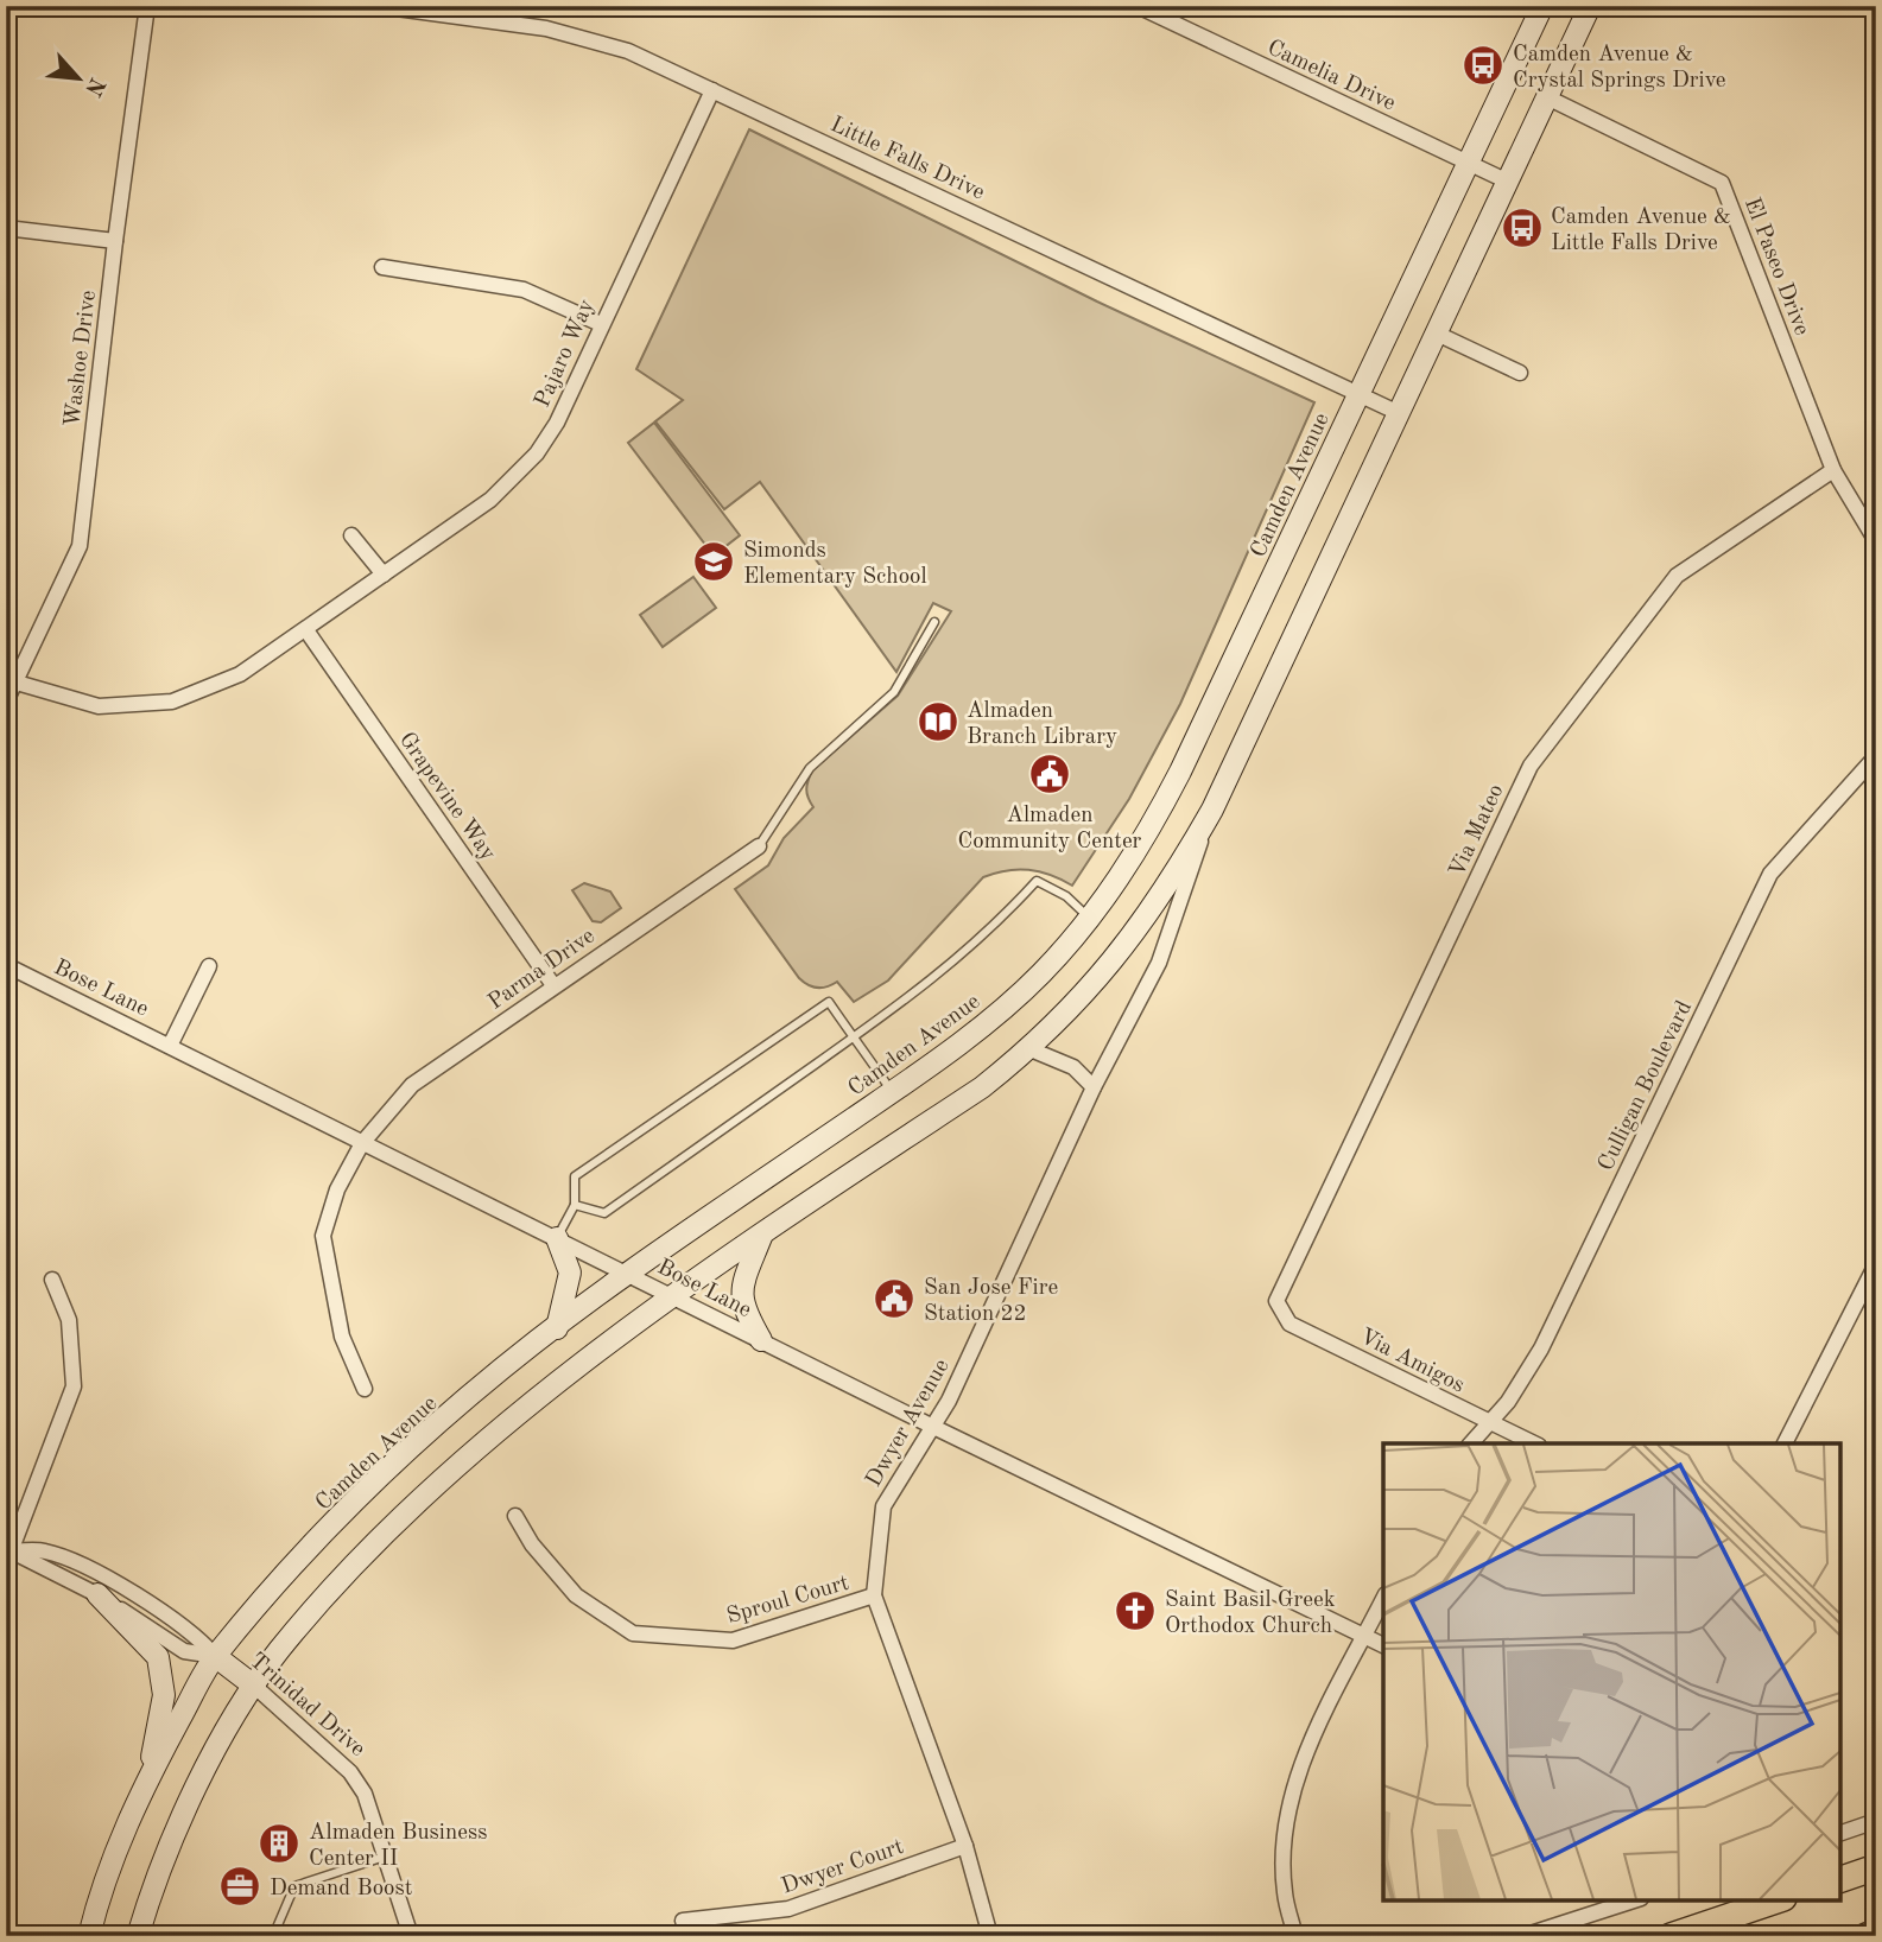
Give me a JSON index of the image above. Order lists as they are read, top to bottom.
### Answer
{
  "streets": {
    "main road": ["Camden Avenue", "Trinidad Drive"],
    "street": [
      "Camelia Drive",
      "Little Falls Drive",
      "El Paseo Drive",
      "Pajaro Way",
      "Washoe Drive",
      "Grapevine Way",
      "Via Mateo",
      "Parma Drive",
      "Bose Lane",
      "Culligan Boulevard",
      "Via Amigos",
      "Dwyer Avenue",
      "Sproul Court",
      "Dwyer Court"
    ]
  },
  "crossings": [
    ["Camelia Drive", "Camden Avenue"],
    ["Little Falls Drive", "Pajaro Way"],
    ["Little Falls Drive", "Camden Avenue"],
    ["El Paseo Drive", "Via Mateo"],
    ["Pajaro Way", "Washoe Drive"],
    ["Pajaro Way", "Grapevine Way"],
    ["Camden Avenue", "Bose Lane"],
    ["Camden Avenue", "Trinidad Drive"],
    ["Grapevine Way", "Parma Drive"],
    ["Via Mateo", "Via Amigos"],
    ["Parma Drive", "Bose Lane"],
    ["Bose Lane", "Dwyer Avenue"],
    ["Culligan Boulevard", "Via Amigos"],
    ["Dwyer Avenue", "Sproul Court"],
    ["Dwyer Avenue", "Dwyer Court"]
  ],
  "places": {
    "bus stop": ["Camden Avenue & Crystal Springs Drive", "Camden Avenue & Little Falls Drive"],
    "school or university": ["Simonds Elementary School"],
    "library": ["Almaden Branch Library"],
    "public building": ["Almaden Community Center", "San Jose Fire Station 22"],
    "church": ["Saint Basil Greek Orthodox Church"],
    "building": ["Almaden Business Center II"],
    "office": ["Demand Boost"]
  },
  "north": "bottom right"
}
